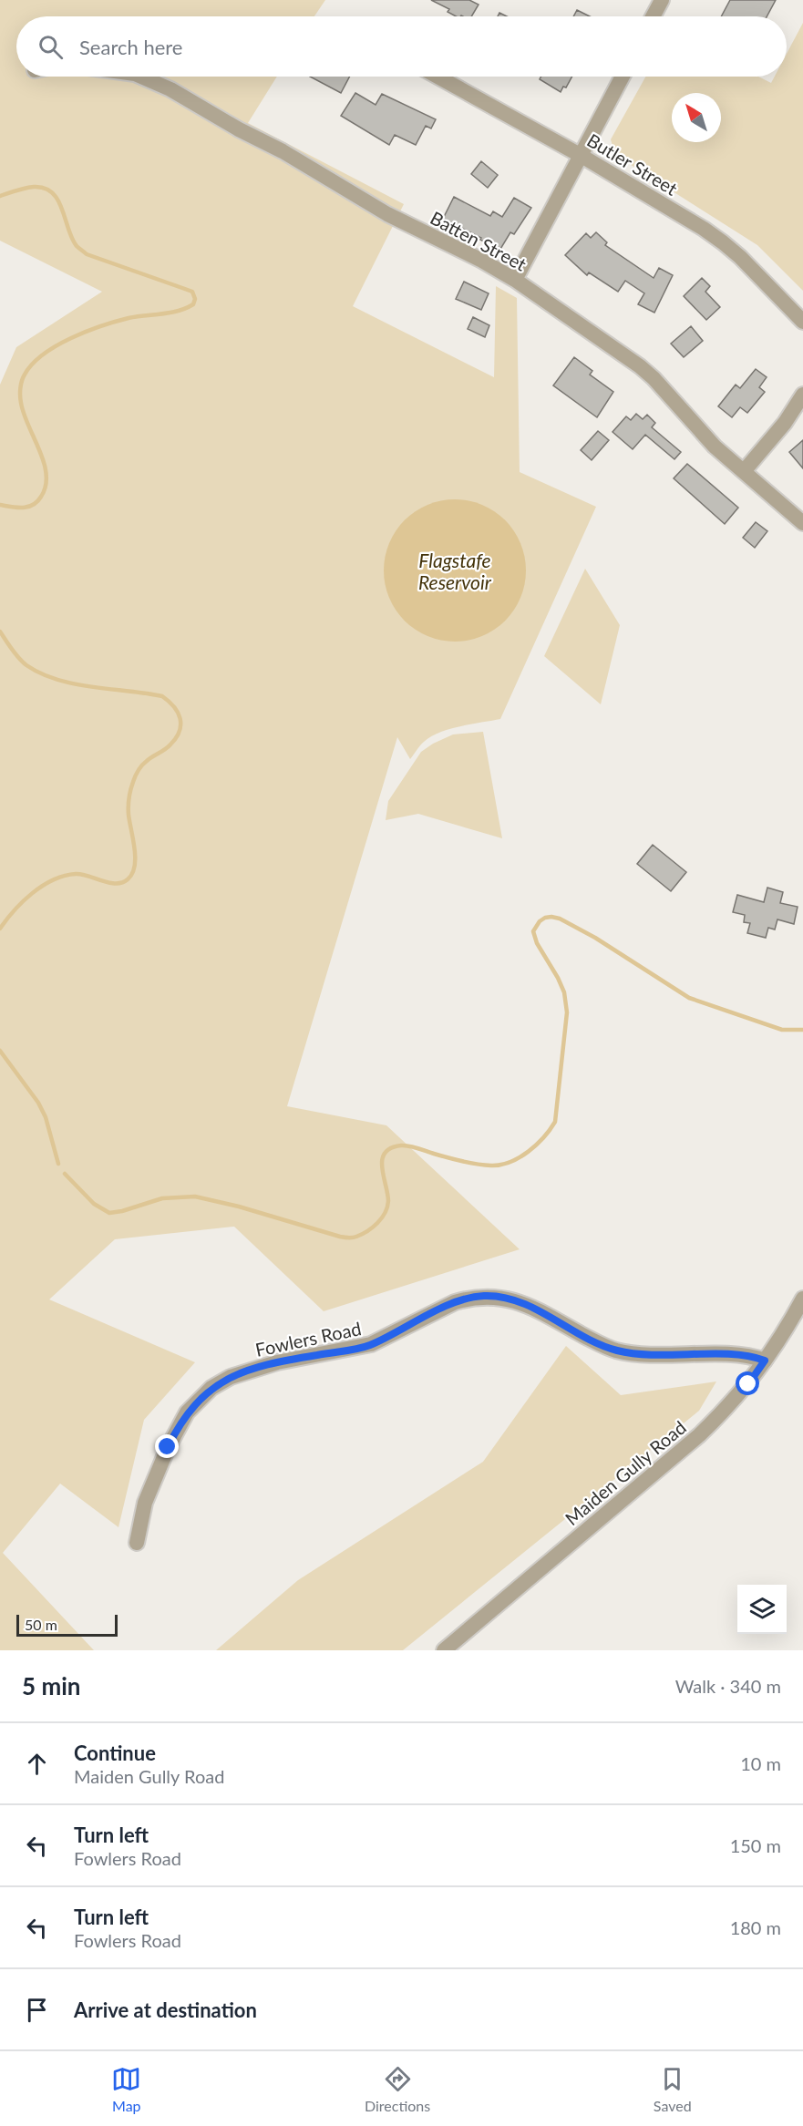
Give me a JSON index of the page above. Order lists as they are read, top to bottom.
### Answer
{
  "streets": {
    "street": [
      "Butler Street",
      "Batten Street",
      "Fowlers Road",
      "Maiden Gully Road"
    ]
  },
  "crossings": [
    ["Fowlers Road", "Maiden Gully Road"]
  ],
  "water": ["Flagstafe Reservoir"],
  "scale_bar": "50 m",
  "north": "top left",
  "page": {
    "search": "Search here",
    "scale": "50 m",
    "heading": ["5 min", "Walk · 340 m"],
    "list": [
      ["Continue", "Maiden Gully Road", "10 m"],
      ["Turn left", "Fowlers Road", "150 m"],
      ["Turn left", "Fowlers Road", "180 m"],
      "Arrive at destination"
    ],
    "nav": ["Map", "Directions", "Saved"]
  }
}
